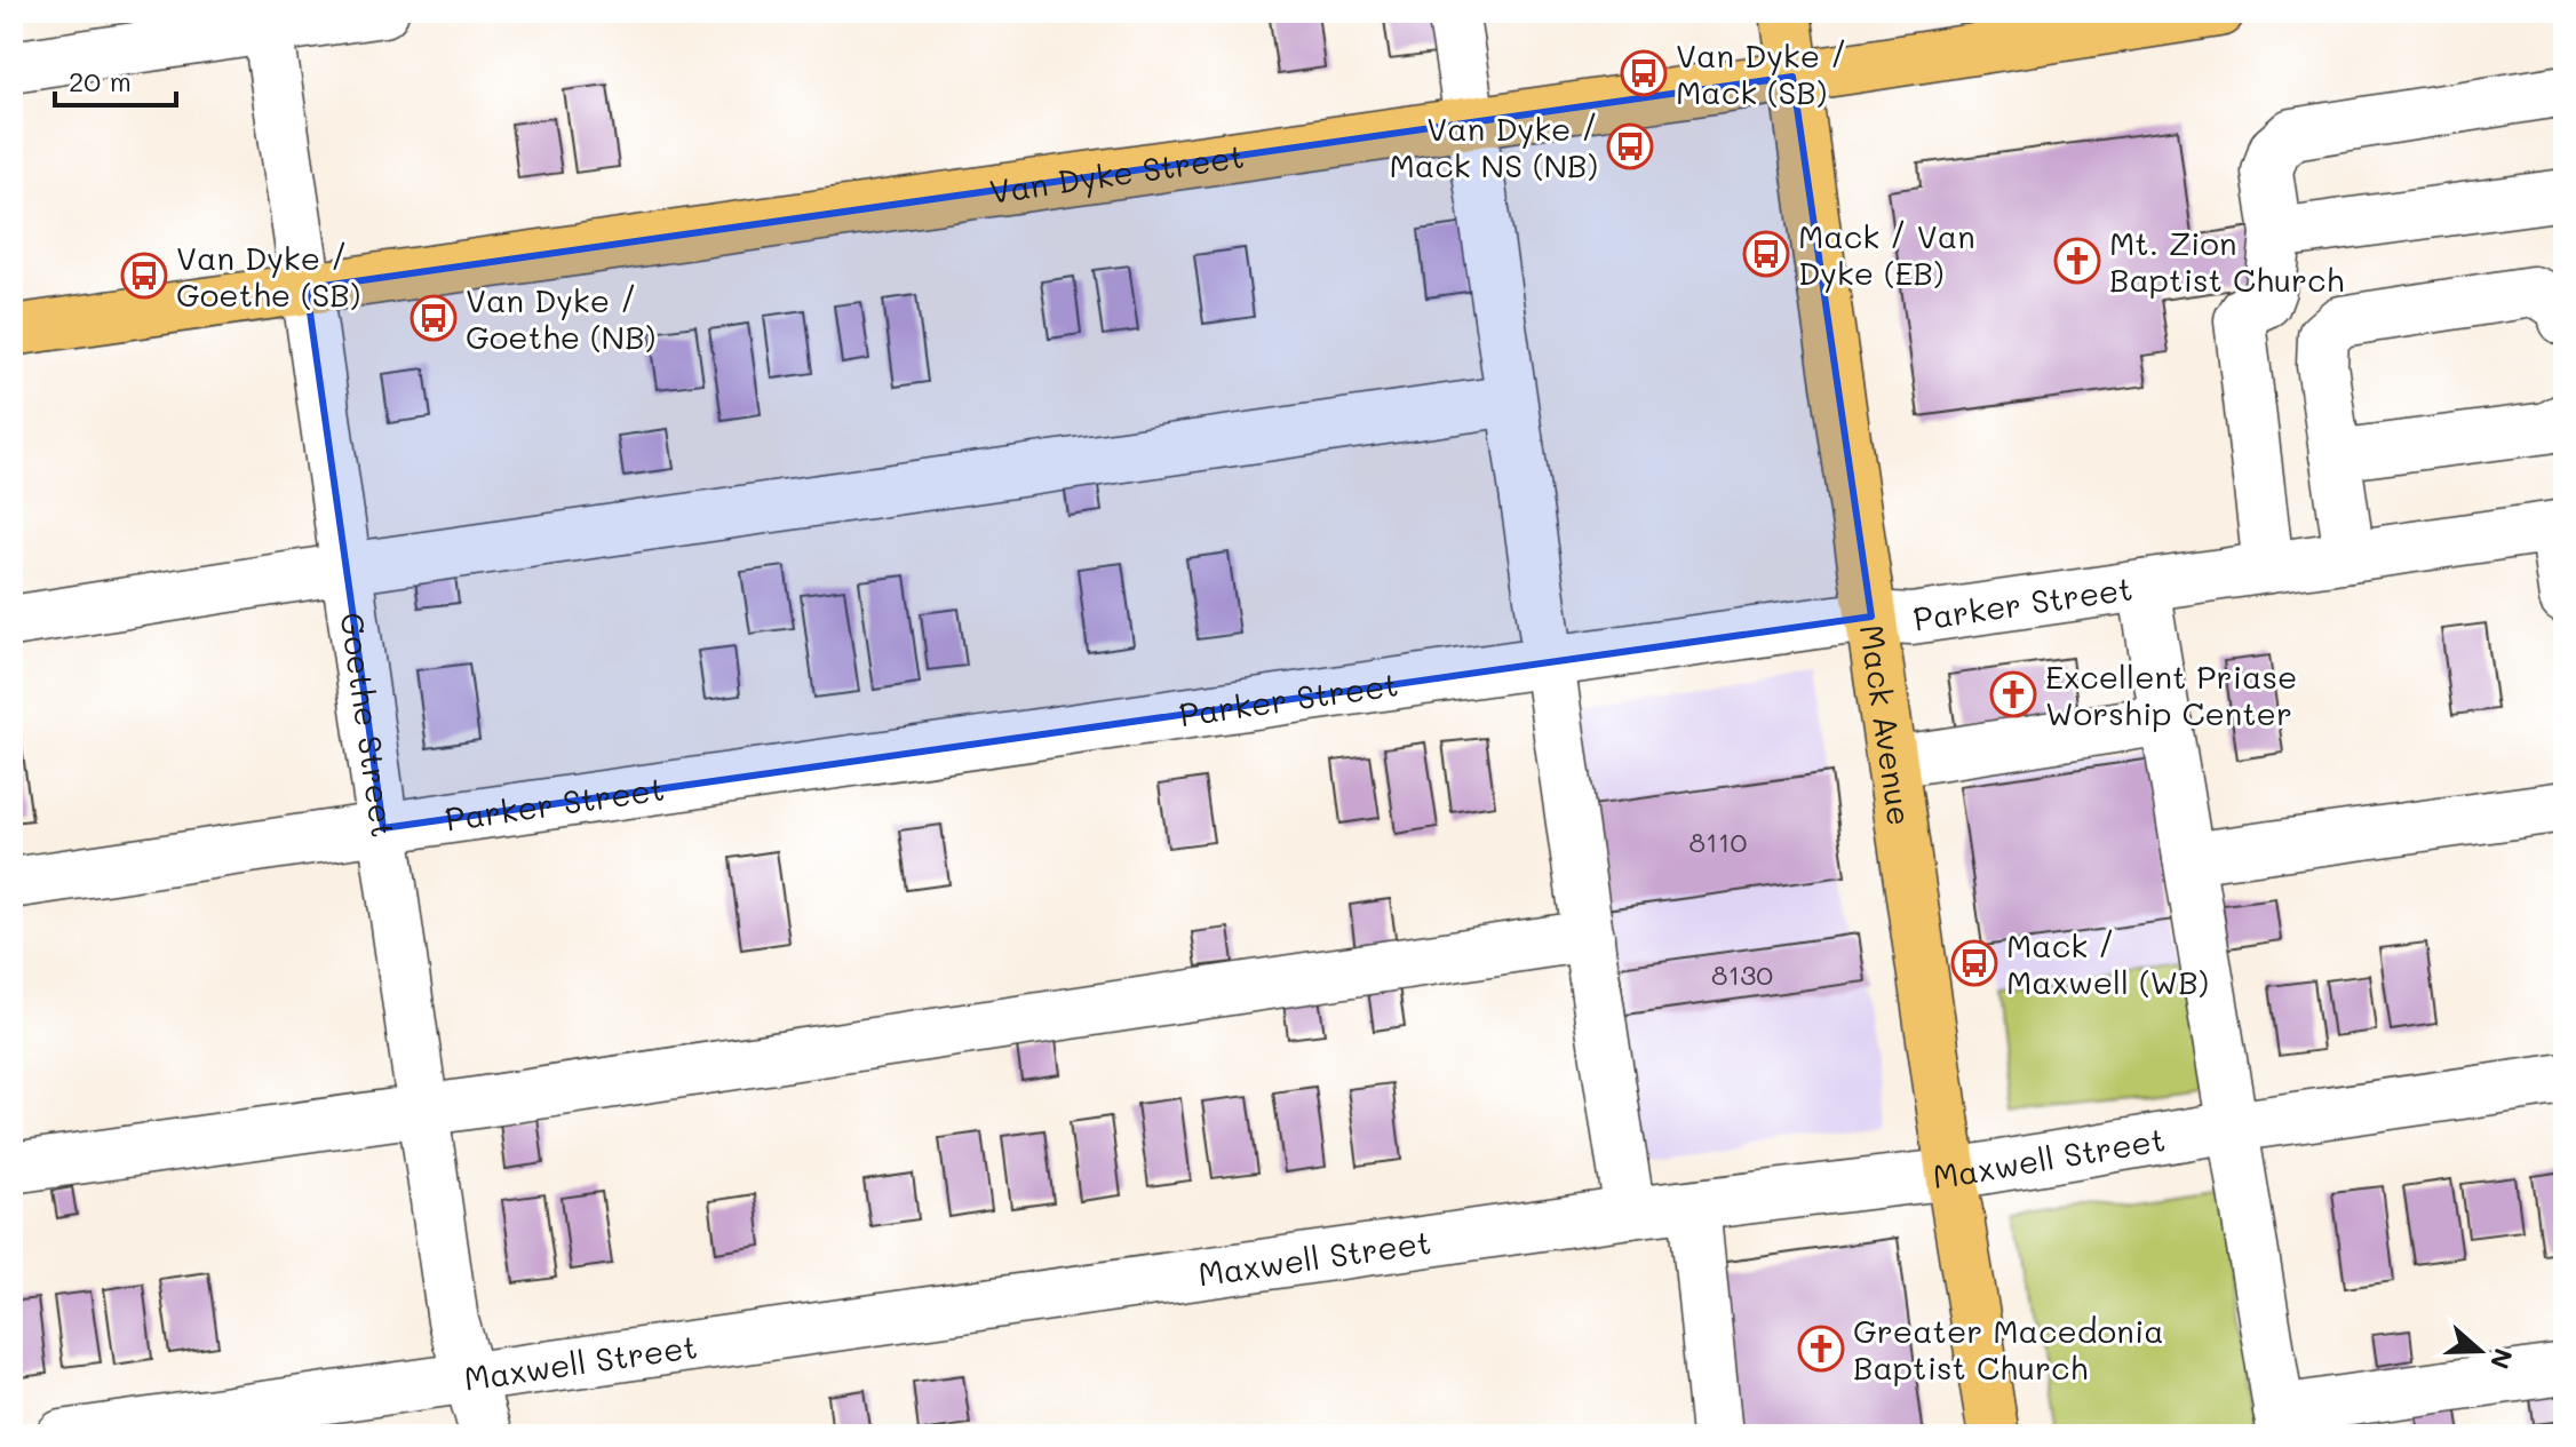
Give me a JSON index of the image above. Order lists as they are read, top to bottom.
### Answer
{
  "streets": {
    "main road": ["Van Dyke Street", "Mack Avenue"],
    "street": ["Parker Street", "Goethe Street", "Maxwell Street"]
  },
  "crossings": [
    ["Van Dyke Street", "Mack Avenue"],
    ["Van Dyke Street", "Goethe Street"],
    ["Parker Street", "Mack Avenue"],
    ["Parker Street", "Goethe Street"],
    ["Mack Avenue", "Maxwell Street"],
    ["Goethe Street", "Maxwell Street"]
  ],
  "places": {
    "bus stop": [
      "Van Dyke / Mack (SB)",
      "Van Dyke / Mack NS (NB)",
      "Mack / Van Dyke (EB)",
      "Van Dyke / Goethe (SB)",
      "Van Dyke / Goethe (NB)",
      "Mack / Maxwell (WB)"
    ],
    "church": ["Mt. Zion Baptist Church", "Excellent Priase Worship Center", "Greater Macedonia Baptist Church"]
  },
  "house_numbers": ["8110", "8130"],
  "scale_bar": "20 m",
  "north": "right"
}
